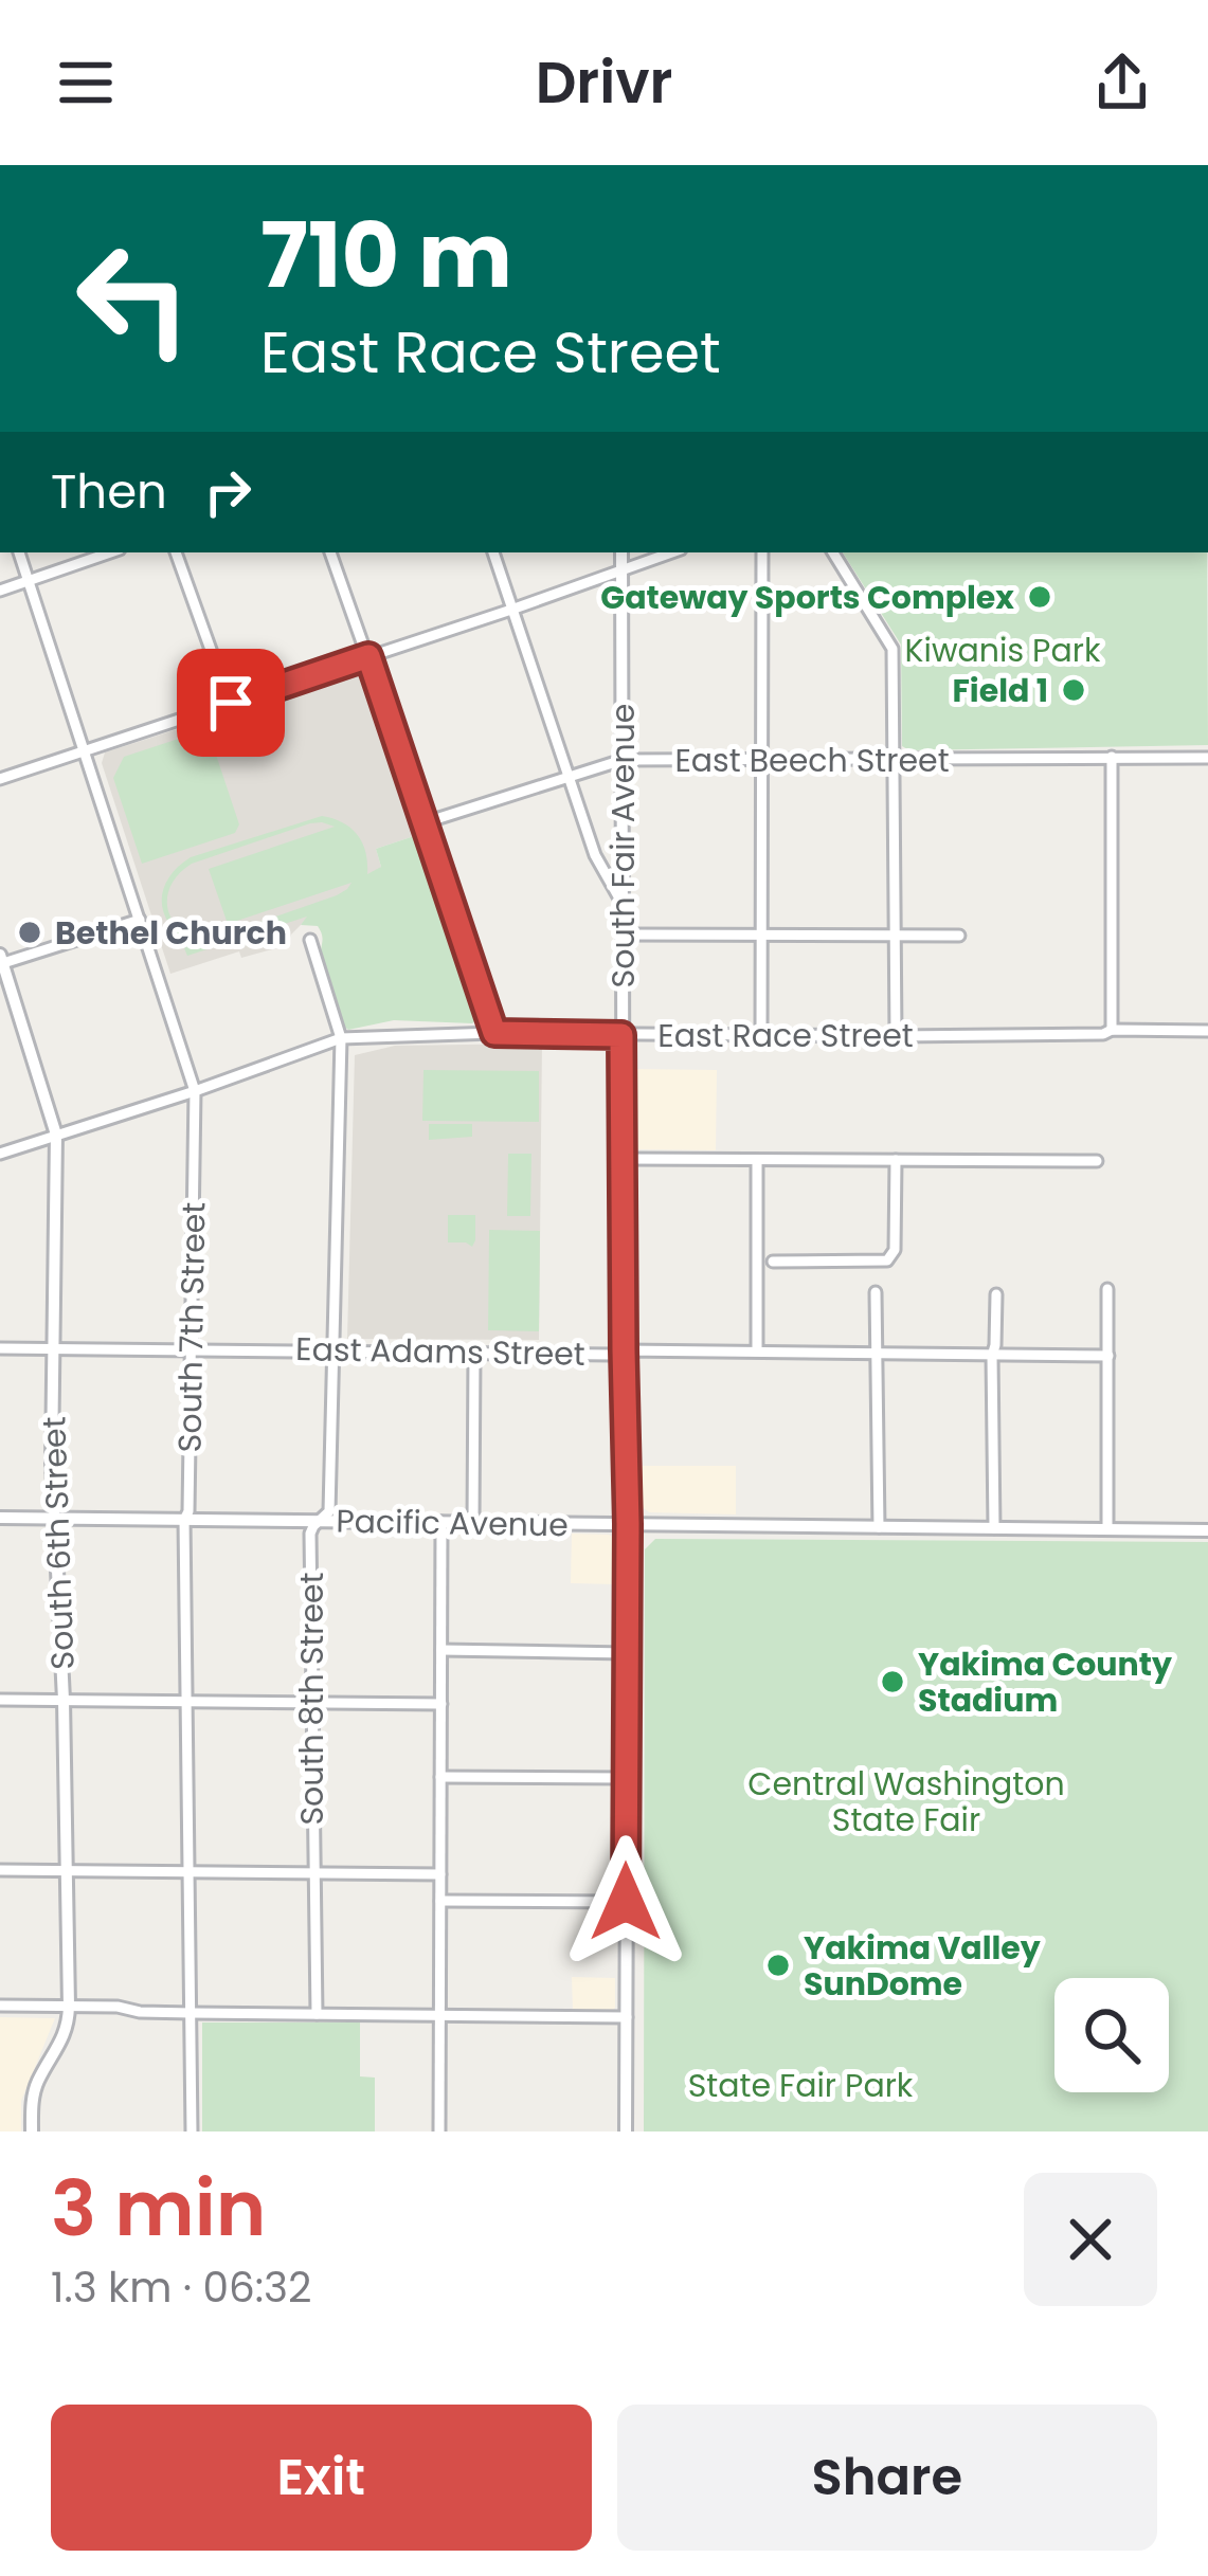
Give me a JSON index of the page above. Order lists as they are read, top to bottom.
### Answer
{
  "streets": {
    "street": [
      "East Beech Street",
      "South Fair Avenue",
      "East Race Street",
      "South 7th Street",
      "East Adams Street",
      "Pacific Avenue",
      "South 6th Street",
      "South 8th Street"
    ]
  },
  "crossings": [
    ["East Beech Street", "South Fair Avenue"],
    ["South Fair Avenue", "East Race Street"],
    ["South Fair Avenue", "East Adams Street"],
    ["South Fair Avenue", "Pacific Avenue"],
    ["East Race Street", "South 7th Street"],
    ["East Race Street", "South 6th Street"],
    ["East Race Street", "South 8th Street"],
    ["South 7th Street", "East Adams Street"],
    ["South 7th Street", "Pacific Avenue"],
    ["East Adams Street", "South 6th Street"],
    ["East Adams Street", "South 8th Street"],
    ["Pacific Avenue", "South 6th Street"],
    ["Pacific Avenue", "South 8th Street"]
  ],
  "parks": ["Kiwanis Park", "Central Washington State Fair", "State Fair Park"],
  "places": [
    "Gateway Sports Complex",
    "Field 1",
    "Bethel Church",
    "Yakima County Stadium",
    "Yakima Valley SunDome"
  ],
  "page": {
    "header": "Drivr",
    "turn": ["710 m", "East Race Street"],
    "then": "Then",
    "heading": ["3 min", "1.3 km · 06:32"],
    "buttons": ["Exit", "Share"]
  }
}
